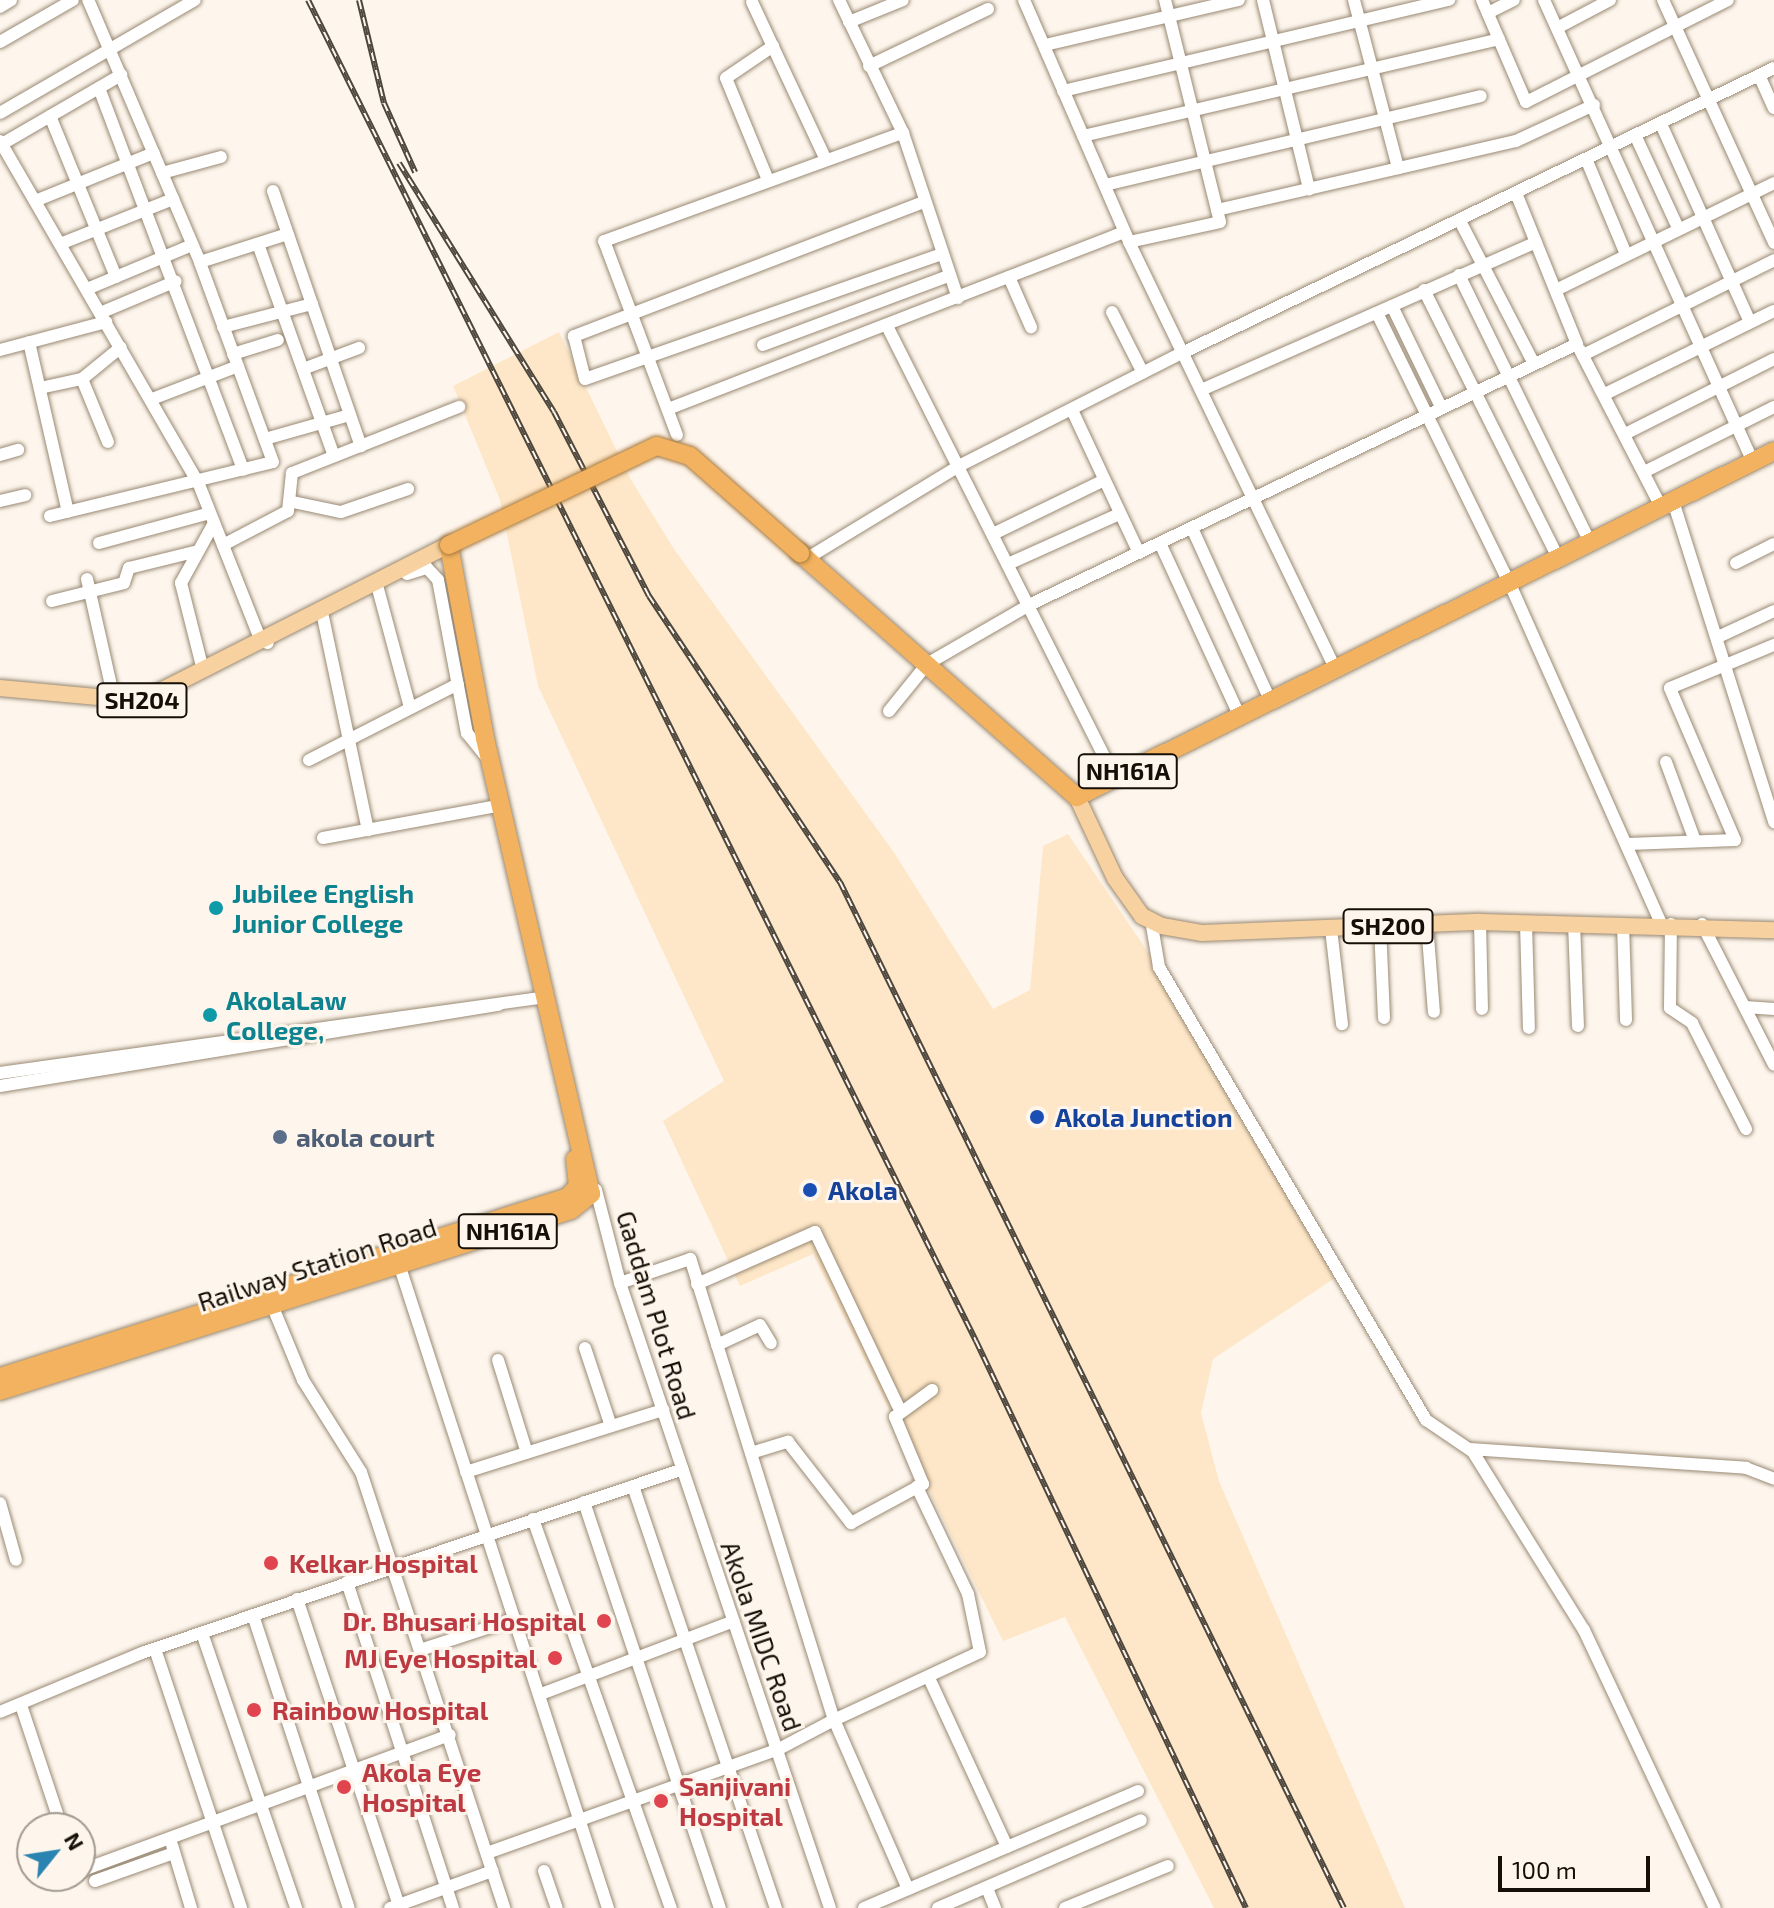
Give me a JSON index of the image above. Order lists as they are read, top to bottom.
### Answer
{
  "streets": {
    "highway": ["NH161A", "Railway Station Road"],
    "main road": ["SH204", "SH200"],
    "street": ["Gaddam Plot Road", "Akola MIDC Road"]
  },
  "crossings": [
    ["SH204", "NH161A"],
    ["NH161A", "Railway Station Road"],
    ["NH161A", "Gaddam Plot Road"],
    ["Railway Station Road", "Gaddam Plot Road"],
    ["Gaddam Plot Road", "Akola MIDC Road"]
  ],
  "places": [
    "Jubilee English Junior College",
    "AkolaLaw College,",
    "Akola Junction",
    "akola court",
    "Akola",
    "Kelkar Hospital",
    "Dr. Bhusari Hospital",
    "MJ Eye Hospital",
    "Rainbow Hospital",
    "Akola Eye Hospital",
    "Sanjivani Hospital"
  ],
  "scale_bar": "100 m",
  "north": "top right"
}
